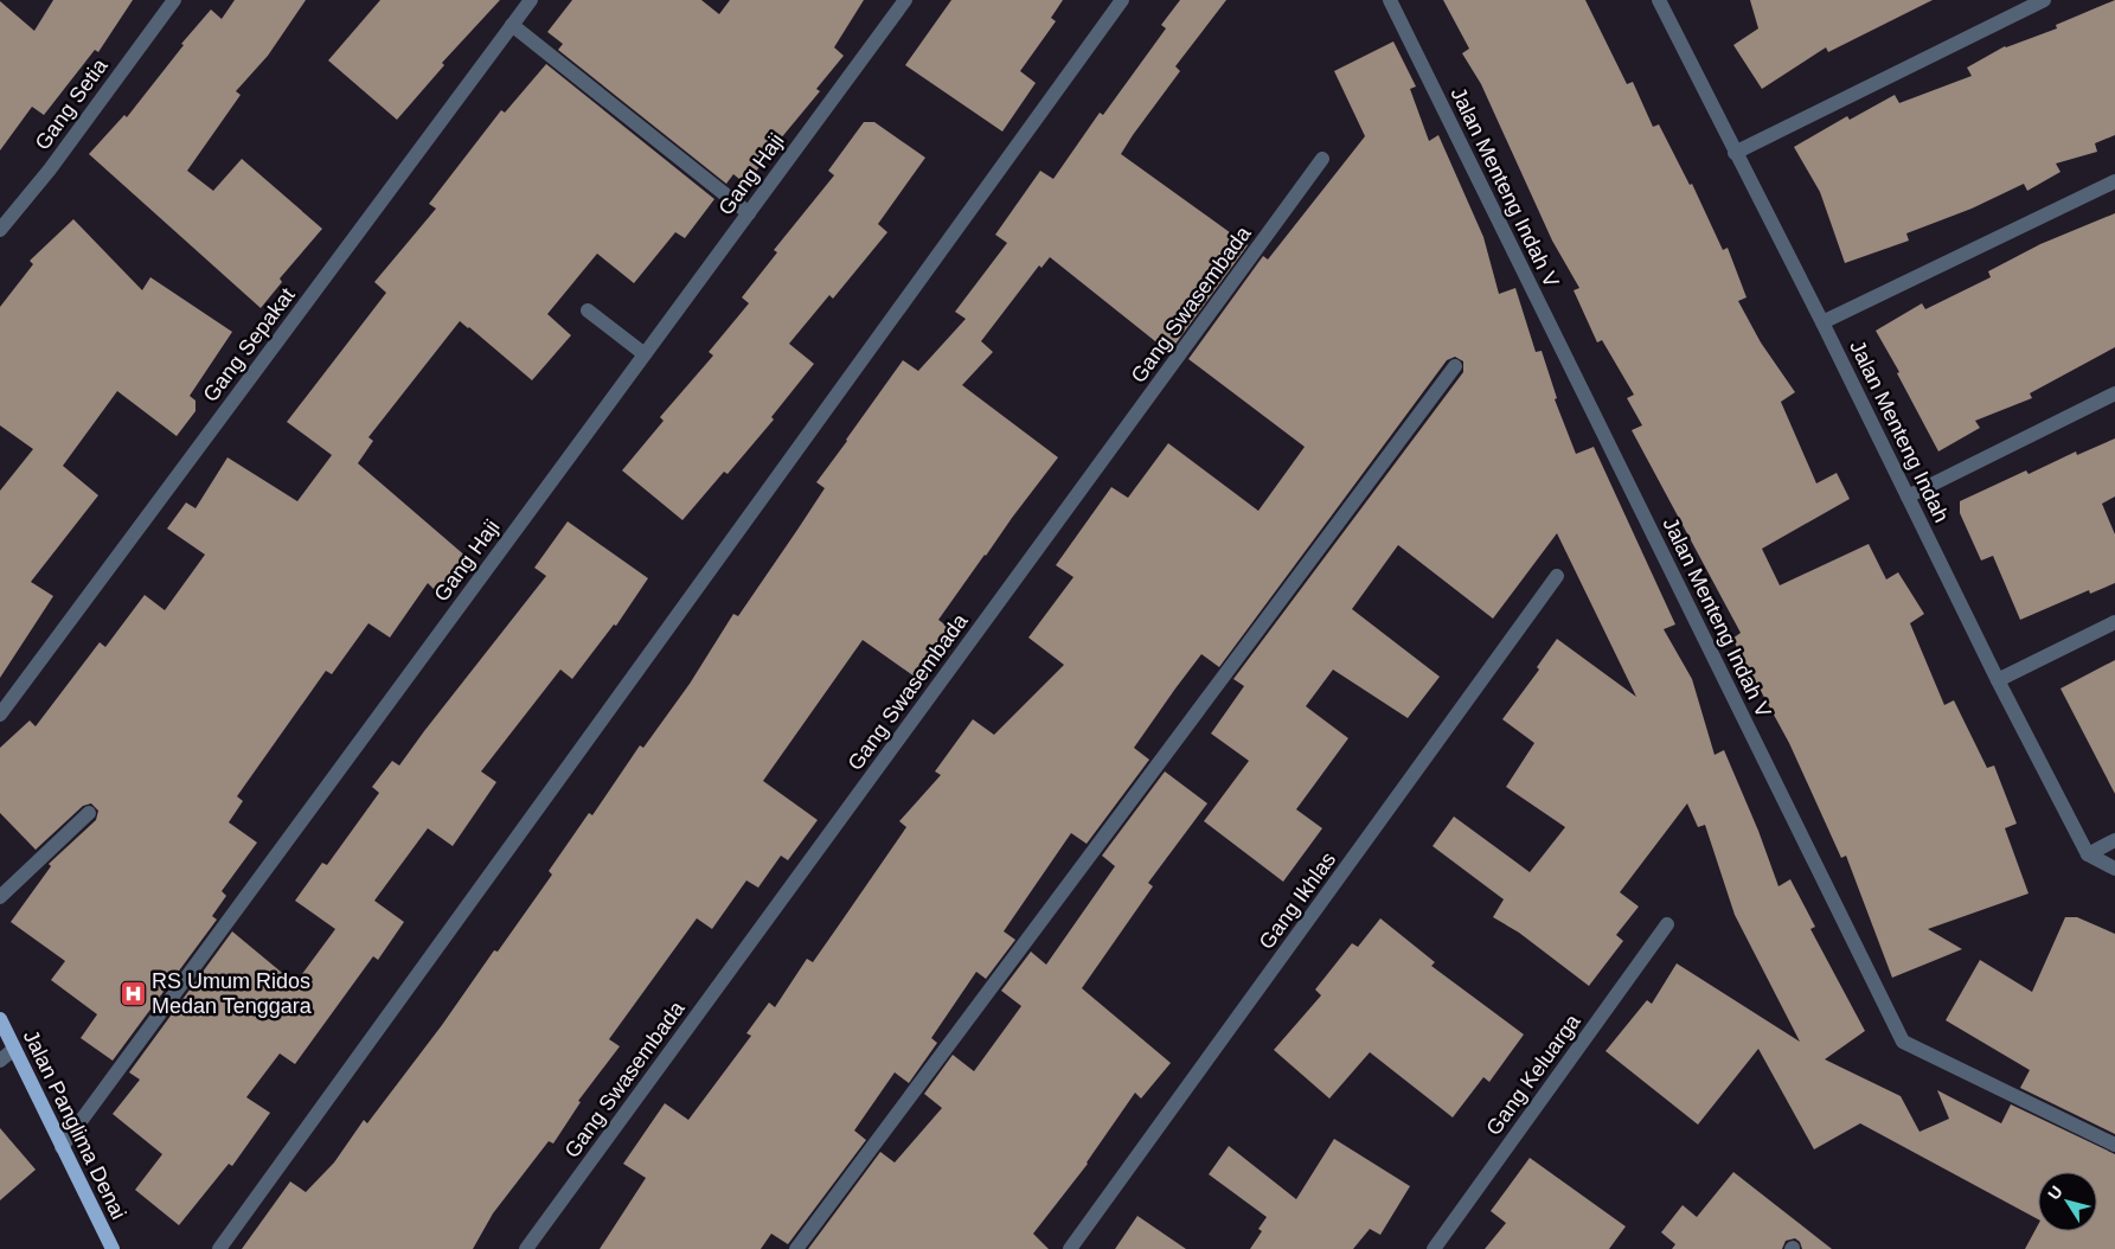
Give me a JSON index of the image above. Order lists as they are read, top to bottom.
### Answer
{
  "streets": {
    "main road": ["Jalan Panglima Denai"],
    "street": [
      "Gang Setia",
      "Gang Haji",
      "Jalan Menteng Indah V",
      "Gang Swasembada",
      "Gang Sepakat",
      "Jalan Menteng Indah",
      "Gang Ikhlas",
      "Gang Keluarga"
    ]
  },
  "crossings": [
    ["Gang Haji", "Jalan Panglima Denai"]
  ],
  "places": {
    "hospital": ["RS Umum Ridos Medan Tenggara"]
  },
  "north": "top left"
}
